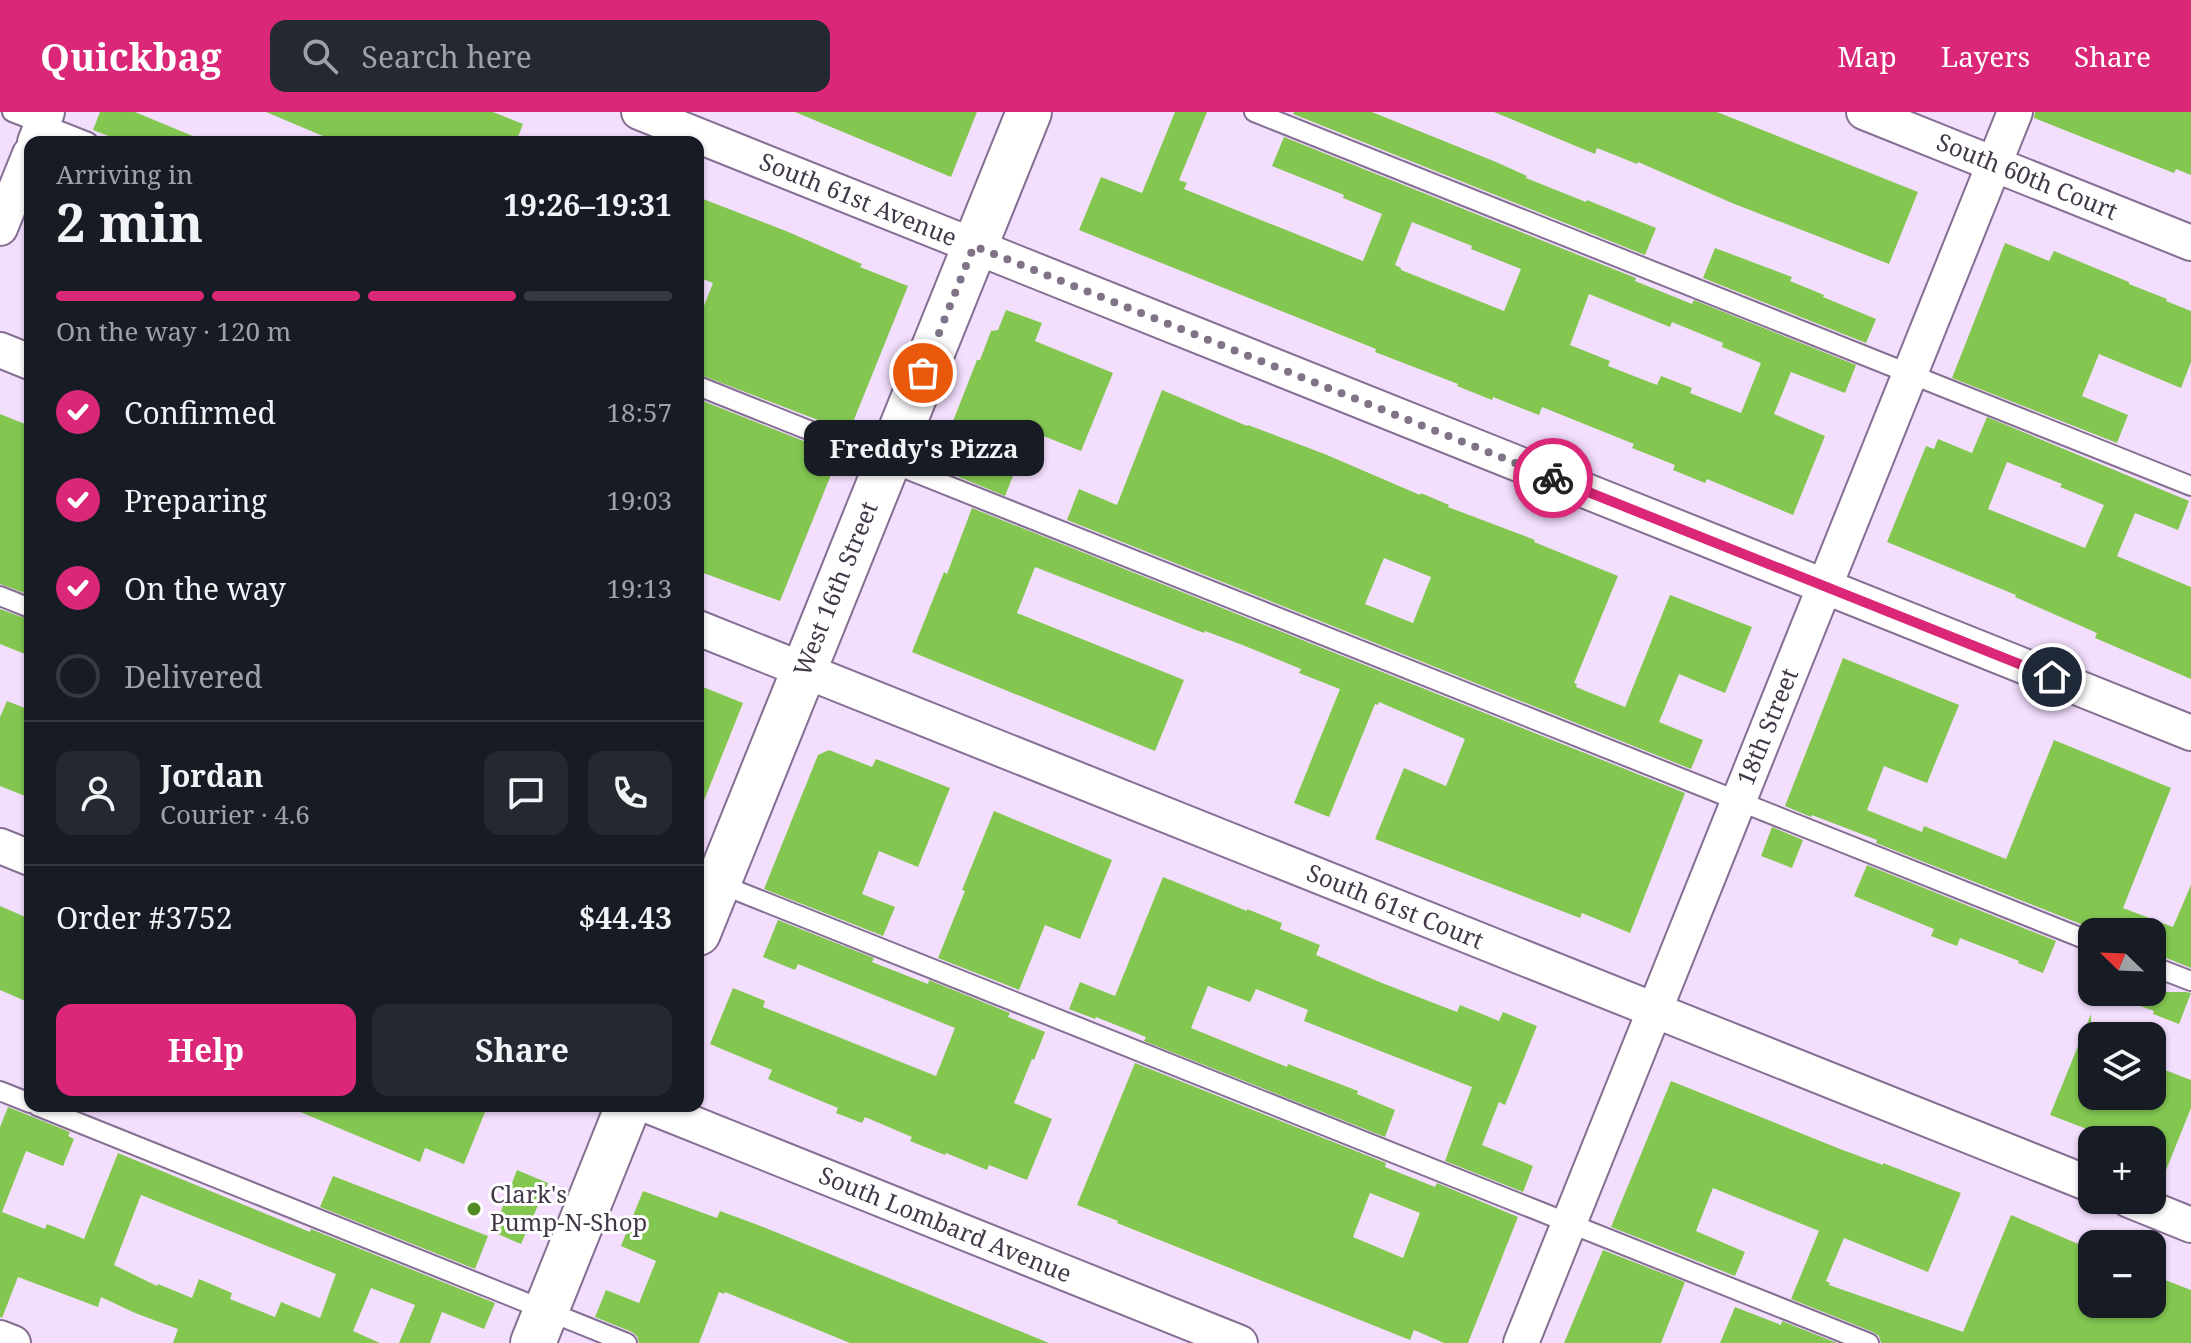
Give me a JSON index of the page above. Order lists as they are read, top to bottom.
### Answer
{
  "streets": {
    "street": [
      "South 60th Court",
      "South 61st Avenue",
      "West 16th Street",
      "18th Street",
      "South 61st Court",
      "South Lombard Avenue"
    ]
  },
  "crossings": [
    ["South 60th Court", "18th Street"],
    ["South 61st Avenue", "West 16th Street"],
    ["South 61st Avenue", "18th Street"],
    ["West 16th Street", "South 61st Court"],
    ["18th Street", "South 61st Court"]
  ],
  "places": ["Freddy's Pizza", "Clark's Pump-N-Shop"],
  "north": "top left",
  "page": {
    "header": "Quickbag",
    "search": "Search here",
    "nav": ["Map", "Layers", "Share"],
    "heading": ["2 min", "Arriving in", "19:26–19:31"],
    "panel": [
      "Jordan",
      "Courier · 4.6",
      "Order #3752",
      "$44.43"
    ],
    "bar": "On the way · 120 m",
    "list": [
      ["Confirmed", "18:57"],
      ["Preparing", "19:03"],
      ["On the way", "19:13"],
      "Delivered"
    ],
    "bubble": "Freddy's Pizza",
    "map_buttons": ["+", "−"],
    "buttons": ["Help", "Share"]
  }
}
